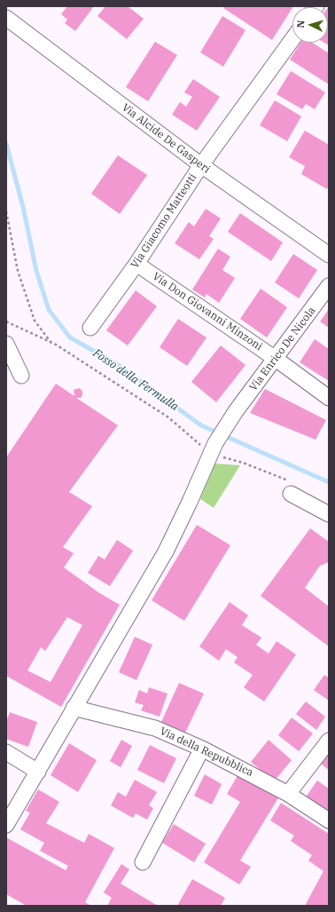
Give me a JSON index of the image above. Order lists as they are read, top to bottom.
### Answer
{
  "streets": {
    "street": [
      "Via Alcide De Gasperi",
      "Via Giacomo Matteotti",
      "Via Don Giovanni Minzoni",
      "Via Enrico De Nicola",
      "Via della Repubblica"
    ]
  },
  "crossings": [
    ["Via Alcide De Gasperi", "Via Giacomo Matteotti"],
    ["Via Giacomo Matteotti", "Via Don Giovanni Minzoni"],
    ["Via Don Giovanni Minzoni", "Via Enrico De Nicola"],
    ["Via Enrico De Nicola", "Via della Repubblica"]
  ],
  "water": ["Fosso della Fermulla"],
  "north": "left"
}
